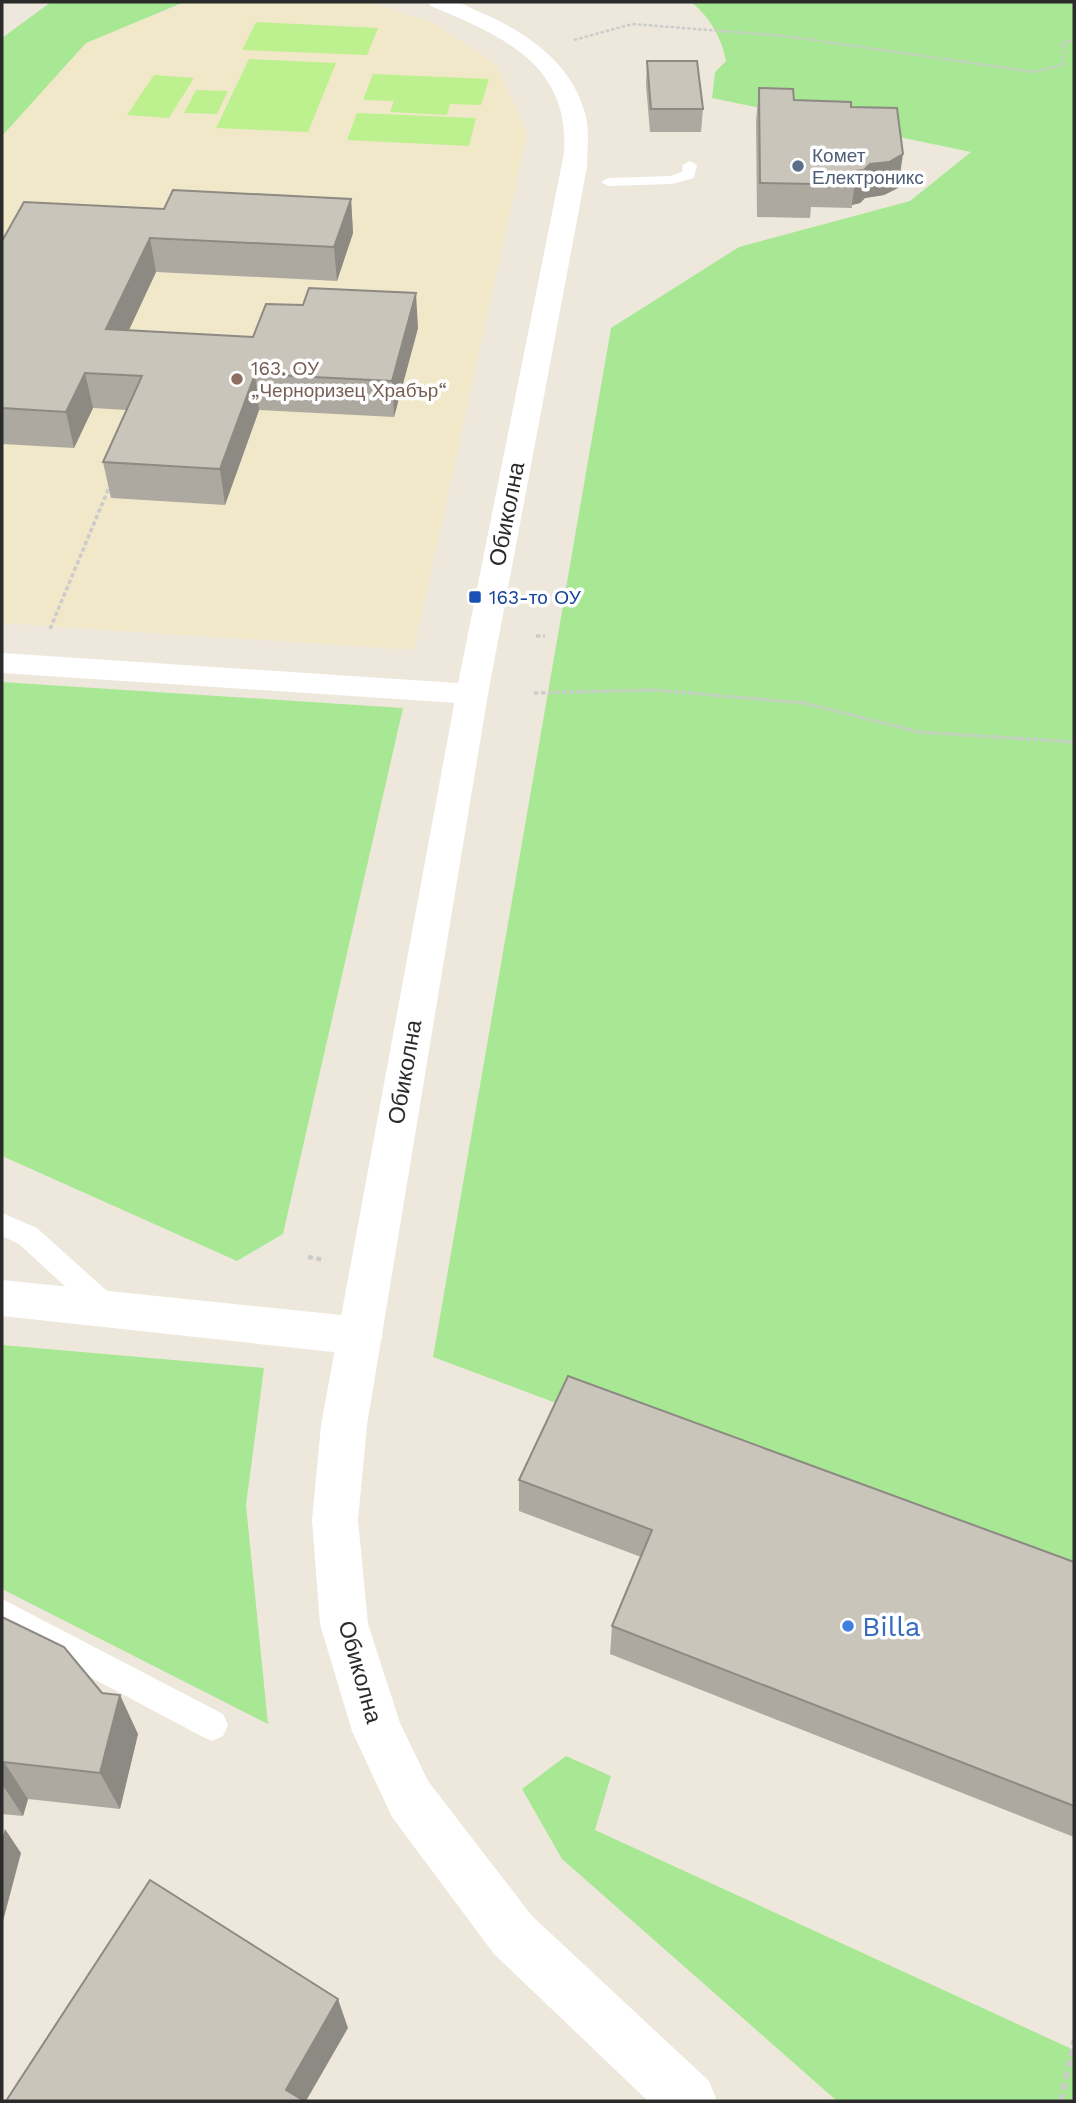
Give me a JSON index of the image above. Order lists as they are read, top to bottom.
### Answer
{
  "streets": {
    "street": ["Обиколна"]
  },
  "places": {
    "other": ["Комет Електроникс", "163. ОУ „Черноризец Храбър“", "Billa"],
    "transit": ["163-то ОУ"]
  }
}
